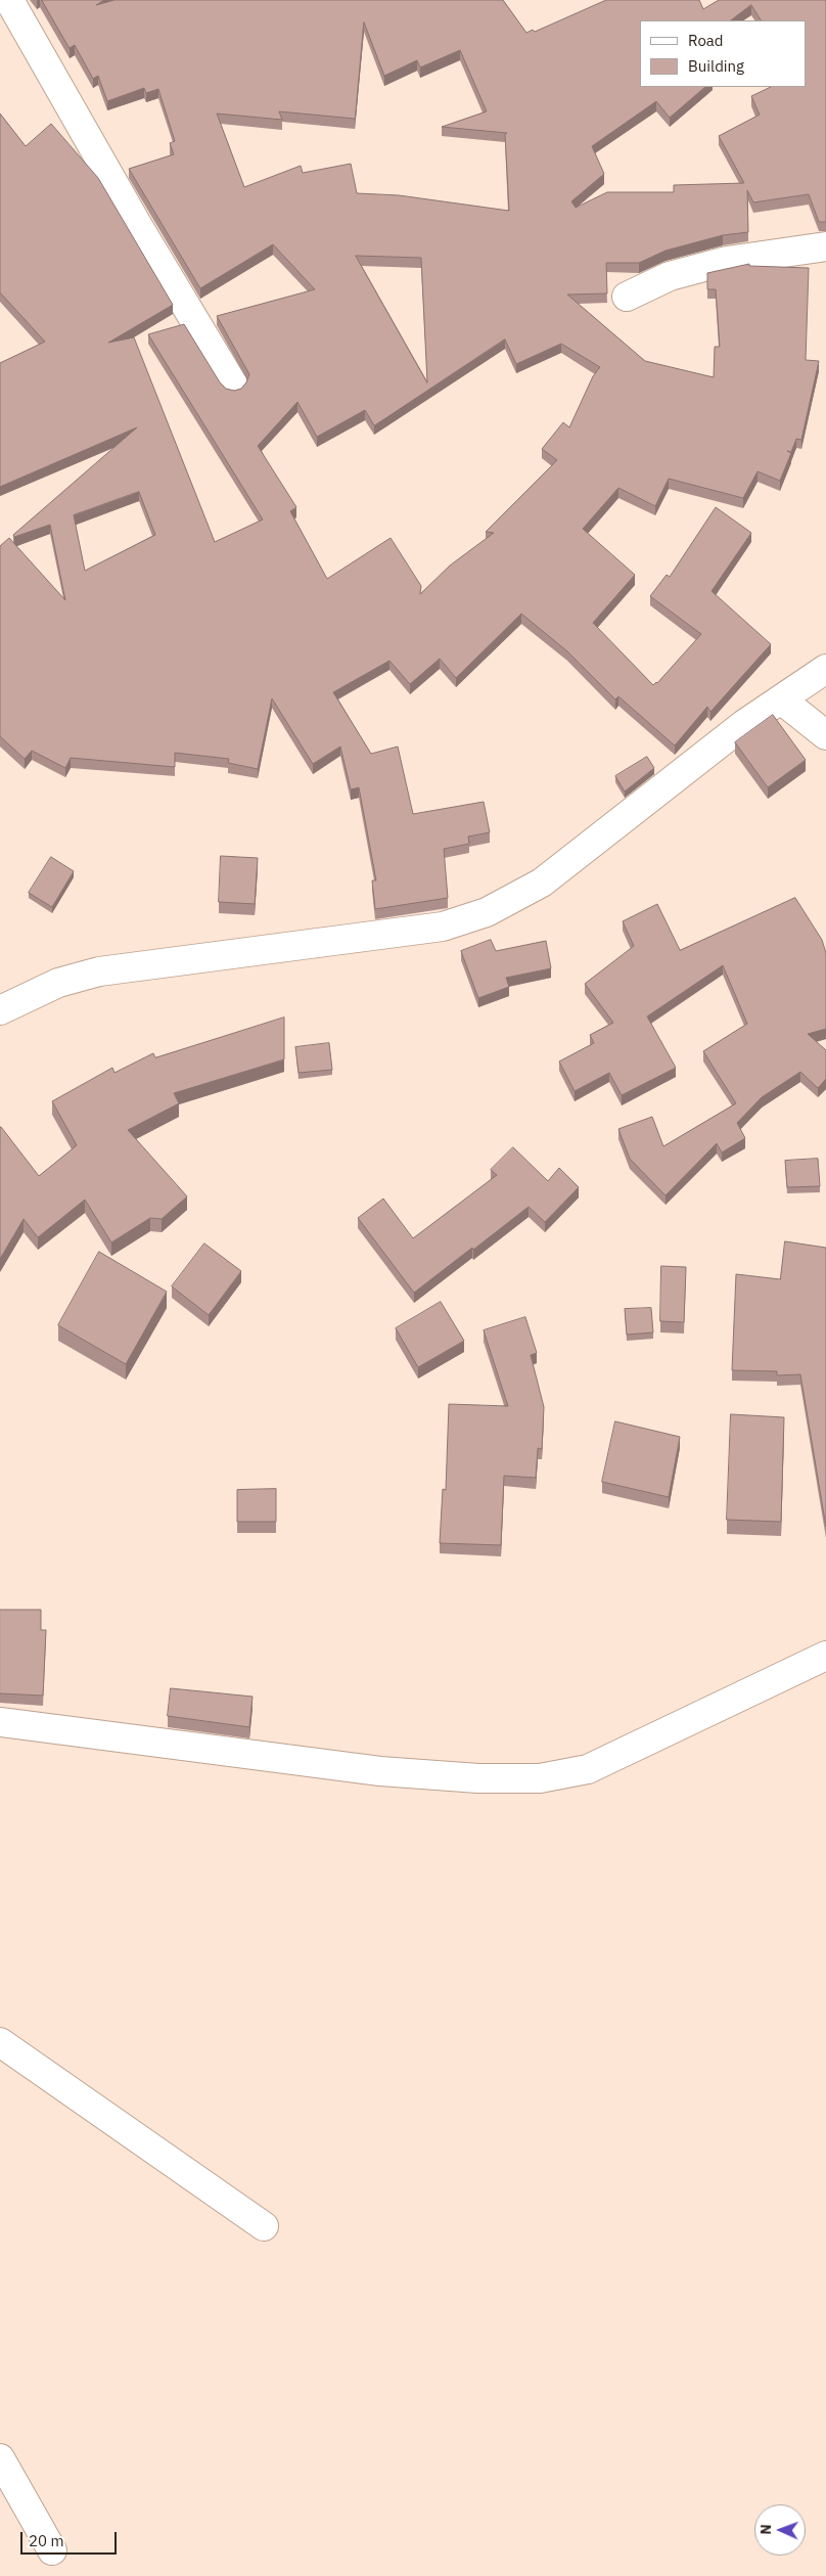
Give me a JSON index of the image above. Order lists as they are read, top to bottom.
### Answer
{
  "legend": ["Road", "Building"],
  "scale_bar": "20 m",
  "north": "left"
}
